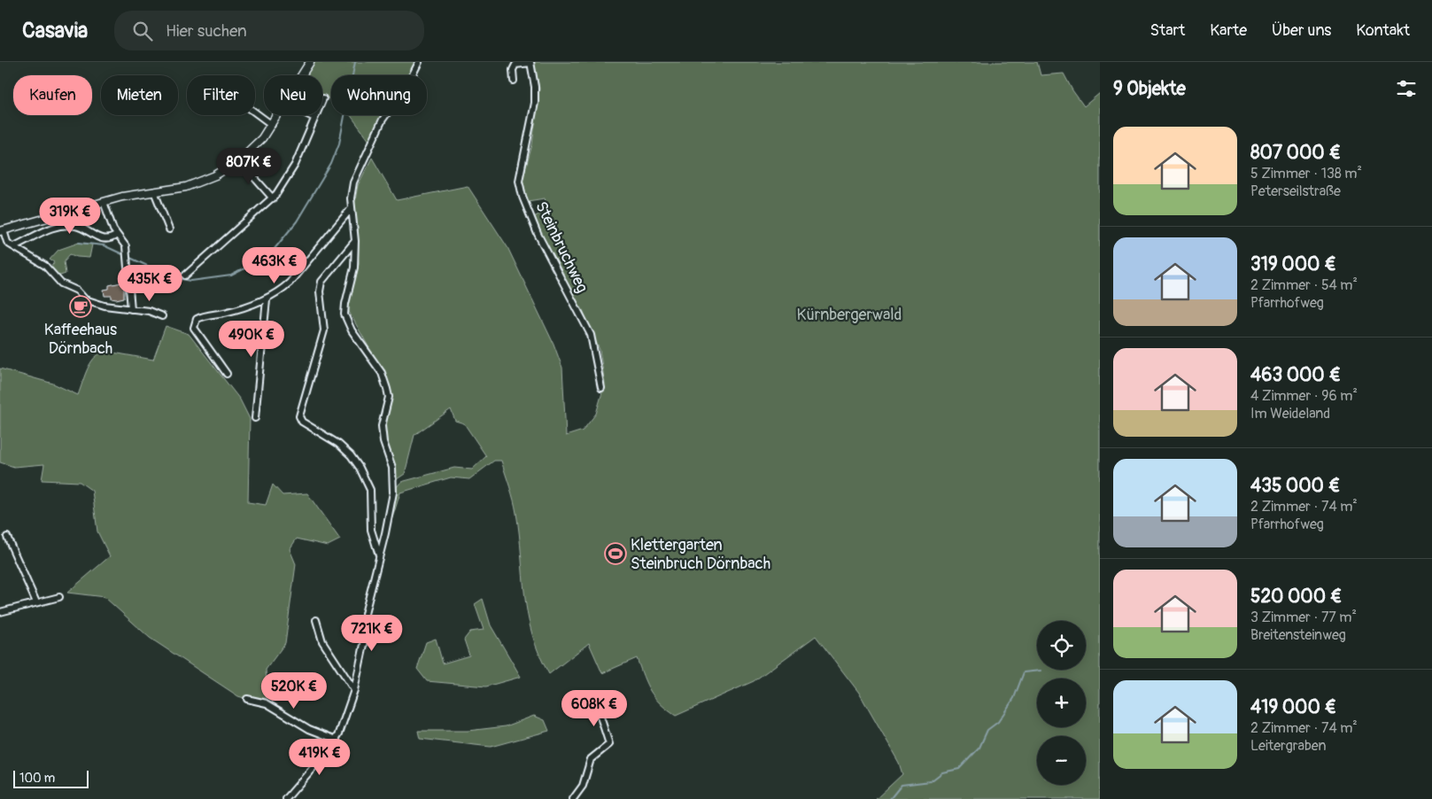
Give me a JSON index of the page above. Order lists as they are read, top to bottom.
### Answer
{
  "streets": {
    "street": ["Steinbruchweg"]
  },
  "parks": ["Kürnbergerwald"],
  "places": {
    "cafe": ["Kaffeehaus Dörnbach"],
    "sports": ["Klettergarten Steinbruch Dörnbach"]
  },
  "scale_bar": "100 m",
  "page": {
    "header": "Casavia",
    "search": "Hier suchen",
    "nav": [
      "Start",
      "Karte",
      "Über uns",
      "Kontakt"
    ],
    "heading": "9 Objekte",
    "chip": [
      "Kaufen",
      "Mieten",
      "Filter",
      "Neu",
      "Wohnung"
    ],
    "list": [
      {
        "name": "807 000 €",
        "note": "5 Zimmer · 138 m² · Peterseilstraße"
      },
      {
        "name": "319 000 €",
        "note": "2 Zimmer · 54 m² · Pfarrhofweg"
      },
      {
        "name": "463 000 €",
        "note": "4 Zimmer · 96 m² · Im Weideland"
      },
      {
        "name": "435 000 €",
        "note": "2 Zimmer · 74 m² · Pfarrhofweg"
      },
      {
        "name": "520 000 €",
        "note": "3 Zimmer · 77 m² · Breitensteinweg"
      },
      {
        "name": "419 000 €",
        "note": "2 Zimmer · 74 m² · Leitergraben"
      }
    ],
    "price": [
      "807K €",
      "319K €",
      "463K €",
      "435K €",
      "490K €",
      "721K €",
      "520K €",
      "608K €",
      "419K €"
    ],
    "map_buttons": ["+", "−"],
    "scale": "100 m"
  }
}
